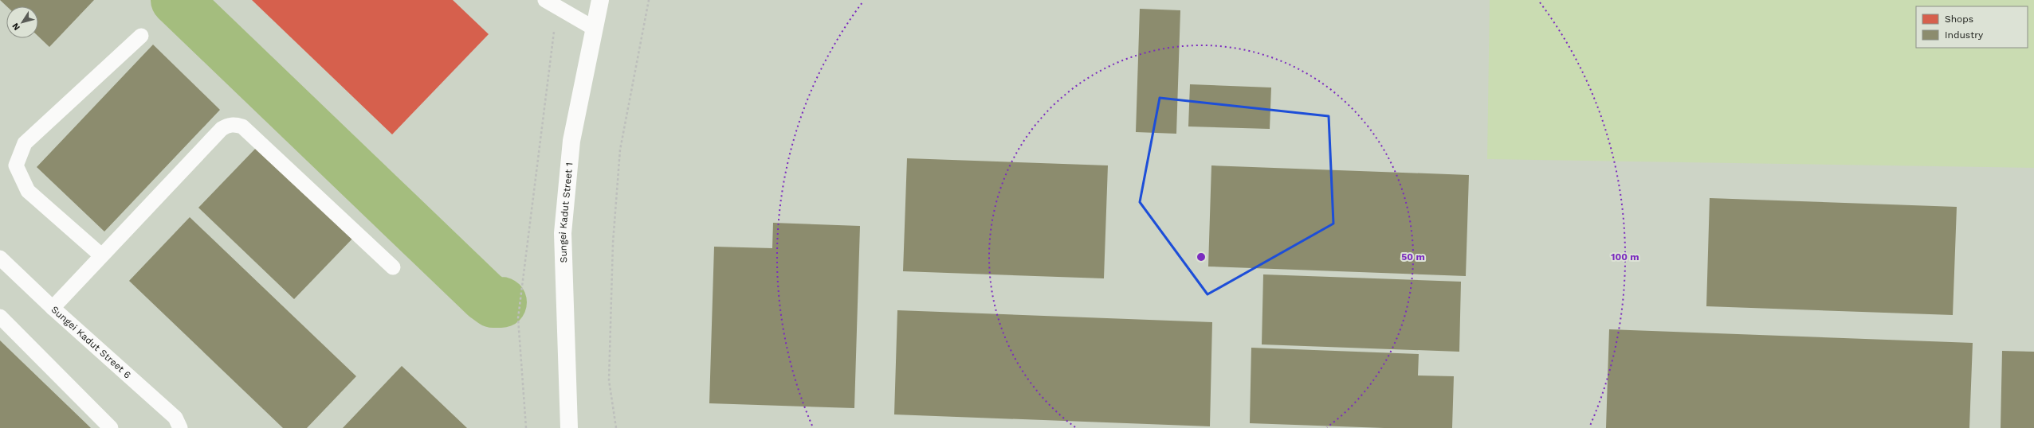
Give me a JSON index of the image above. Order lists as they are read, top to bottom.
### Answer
{
  "streets": {
    "street": ["Sungei Kadut Street 1"],
    "lane": ["Sungei Kadut Street 6"]
  },
  "legend": ["Shops", "Industry"],
  "north": "bottom left",
  "rings": ["50 m", "100 m"]
}
